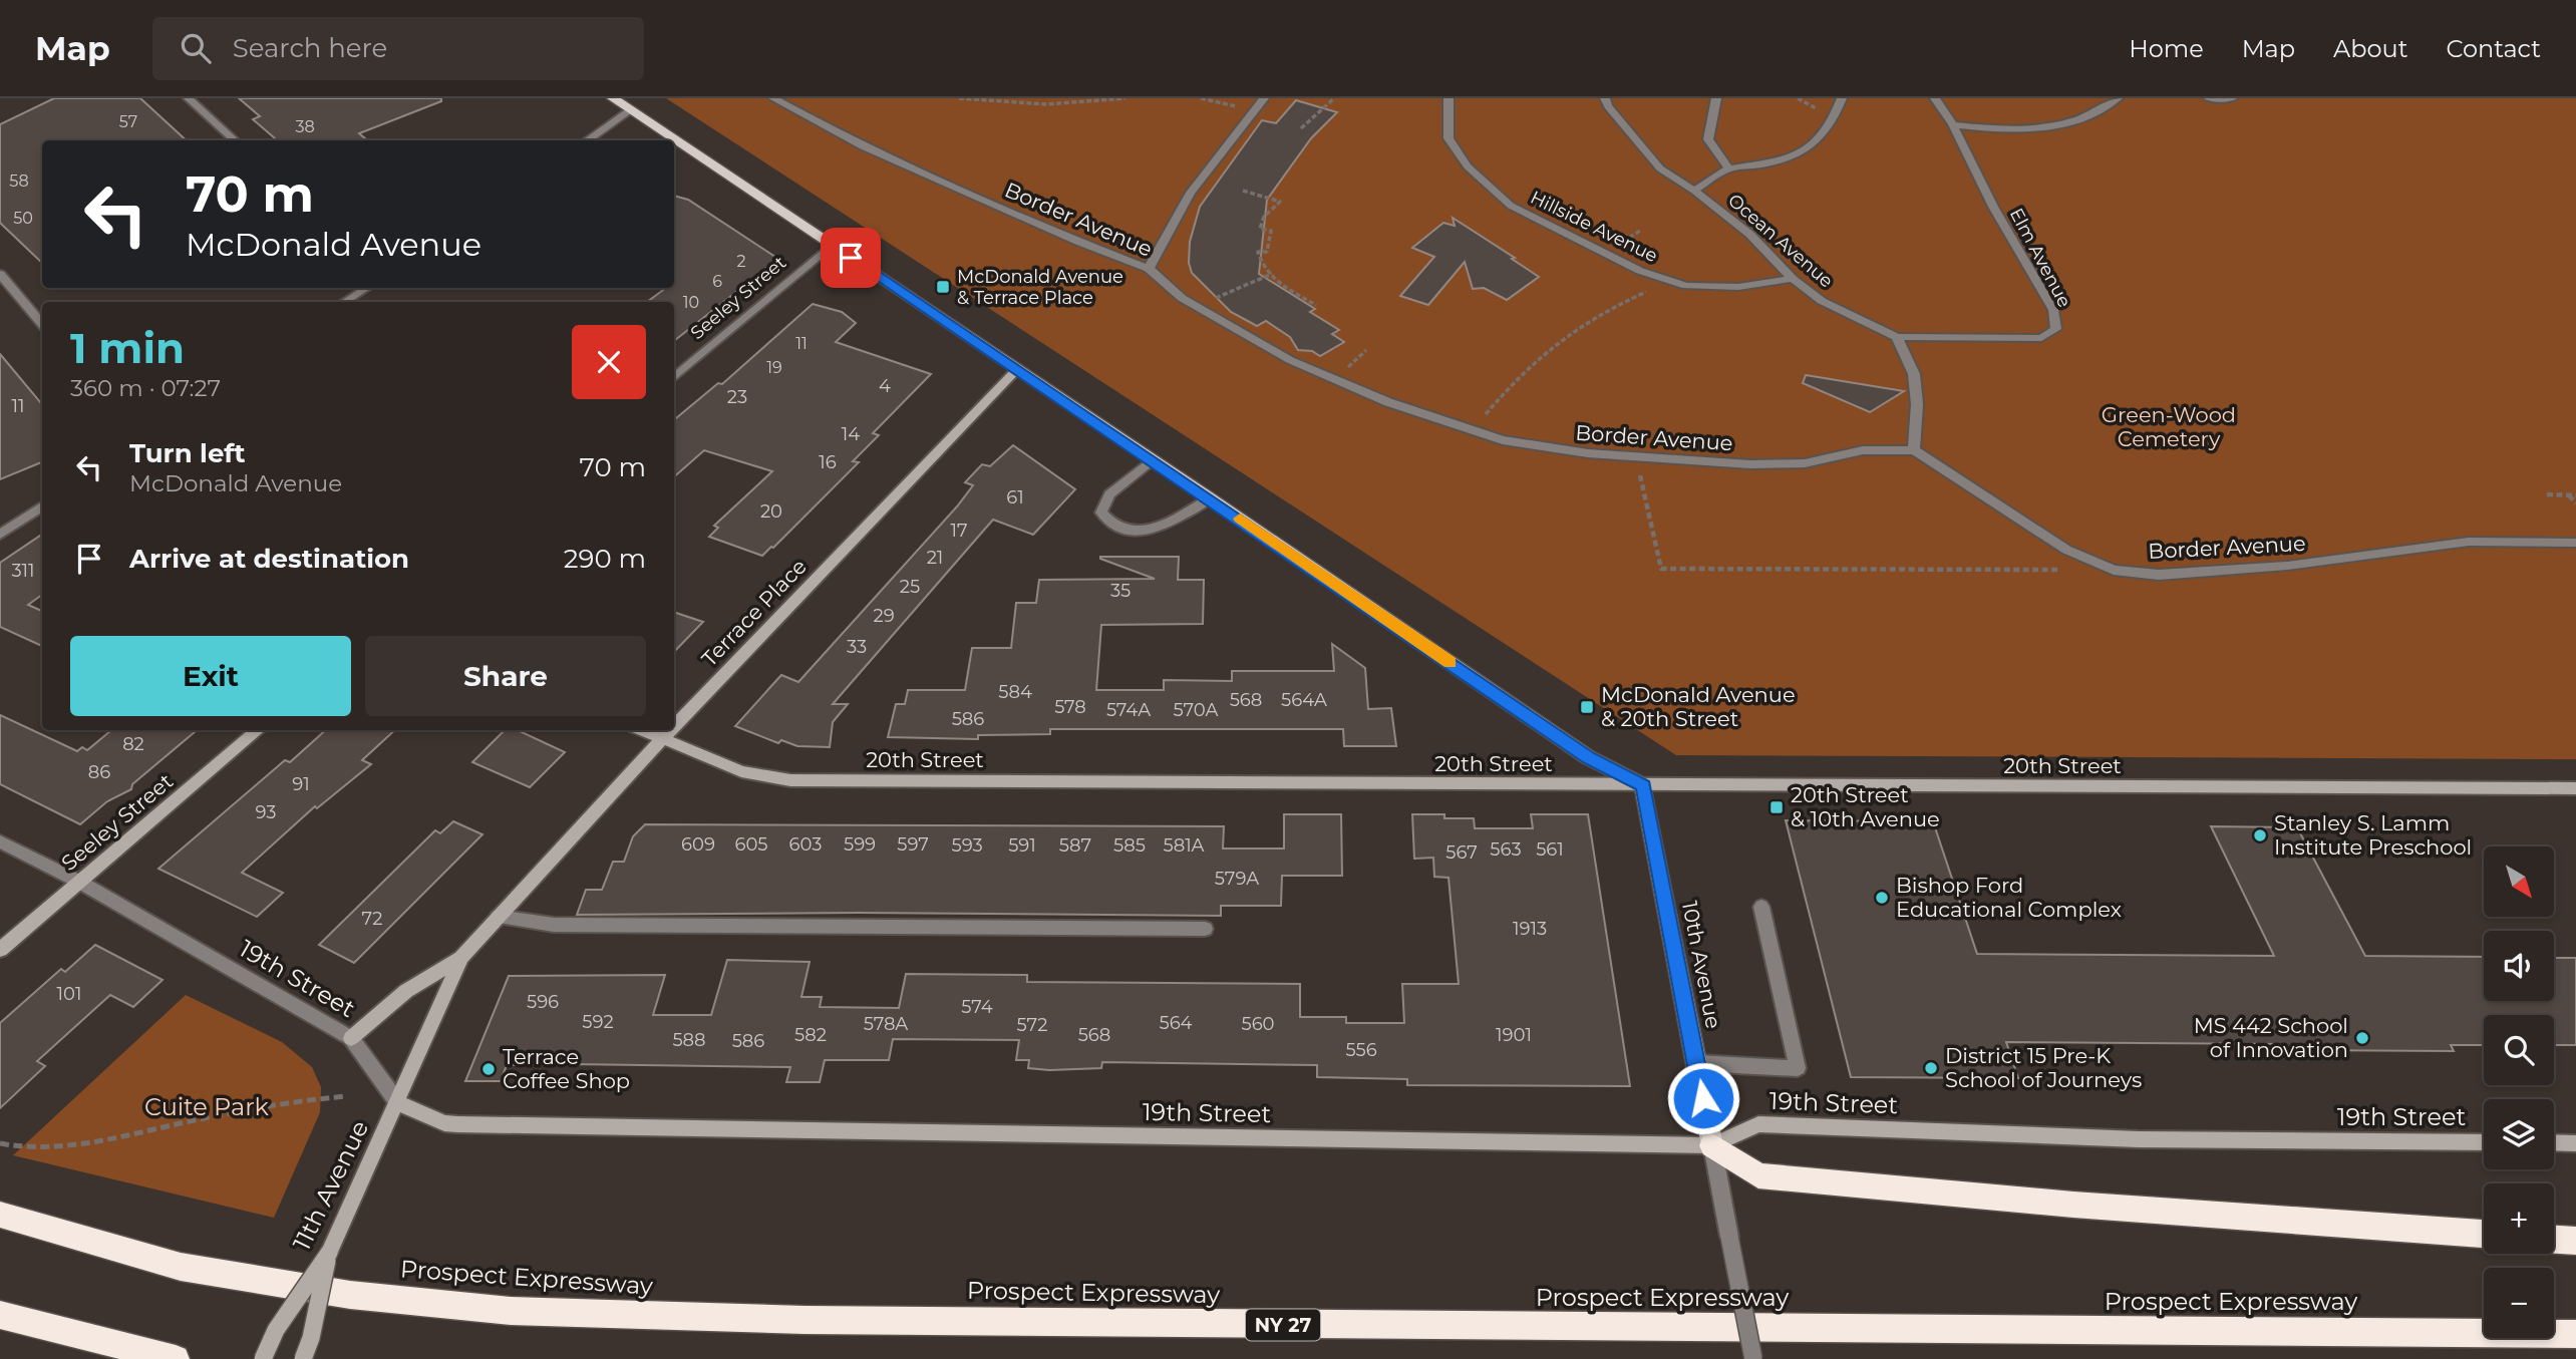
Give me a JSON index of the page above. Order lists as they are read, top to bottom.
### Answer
{
  "streets": {
    "highway": ["Prospect Expressway", "NY 27"],
    "main road": [
      "Seeley Street",
      "Terrace Place",
      "20th Street",
      "10th Avenue",
      "19th Street",
      "11th Avenue"
    ],
    "street": [
      "Border Avenue",
      "Hillside Avenue",
      "Ocean Avenue",
      "Elm Avenue"
    ]
  },
  "crossings": [
    ["Hillside Avenue", "Ocean Avenue"],
    ["Ocean Avenue", "Elm Avenue"],
    ["Seeley Street", "19th Street"],
    ["Terrace Place", "20th Street"],
    ["Terrace Place", "19th Street"],
    ["Terrace Place", "11th Avenue"],
    ["20th Street", "10th Avenue"],
    ["10th Avenue", "19th Street"],
    ["19th Street", "11th Avenue"]
  ],
  "parks": ["Green-Wood Cemetery", "Cuite Park"],
  "places": {
    "transit": ["McDonald Avenue & Terrace Place", "McDonald Avenue & 20th Street", "20th Street & 10th Avenue"],
    "other": [
      "Stanley S. Lamm Institute Preschool",
      "Bishop Ford Educational Complex",
      "MS 442 School of Innovation",
      "District 15 Pre-K School of Journeys",
      "Terrace Coffee Shop"
    ]
  },
  "house_numbers": [
    "57",
    "38",
    "58",
    "50",
    "2",
    "6",
    "10",
    "11",
    "19",
    "4",
    "23",
    "11",
    "14",
    "16",
    "61",
    "20",
    "17",
    "21",
    "311",
    "25",
    "35",
    "29",
    "33",
    "584",
    "568",
    "564A",
    "578",
    "574A",
    "570A",
    "586",
    "82",
    "86",
    "91",
    "93",
    "609",
    "605",
    "603",
    "599",
    "597",
    "593",
    "591",
    "587",
    "585",
    "581A",
    "563",
    "561",
    "567",
    "579A",
    "72",
    "1913",
    "101",
    "596",
    "574",
    "592",
    "564",
    "578A",
    "560",
    "572",
    "582",
    "568",
    "1901",
    "588",
    "586",
    "556"
  ],
  "north": "bottom right",
  "page": {
    "header": "Map",
    "search": "Search here",
    "nav": [
      "Home",
      "Map",
      "About",
      "Contact"
    ],
    "turn": ["70 m", "McDonald Avenue"],
    "heading": ["1 min", "360 m · 07:27"],
    "list": [
      {
        "name": "Turn left",
        "note": "McDonald Avenue",
        "value": "70 m"
      },
      {
        "name": "Arrive at destination",
        "value": "290 m"
      }
    ],
    "buttons": ["Exit", "Share"],
    "map_buttons": ["+", "−"]
  }
}
